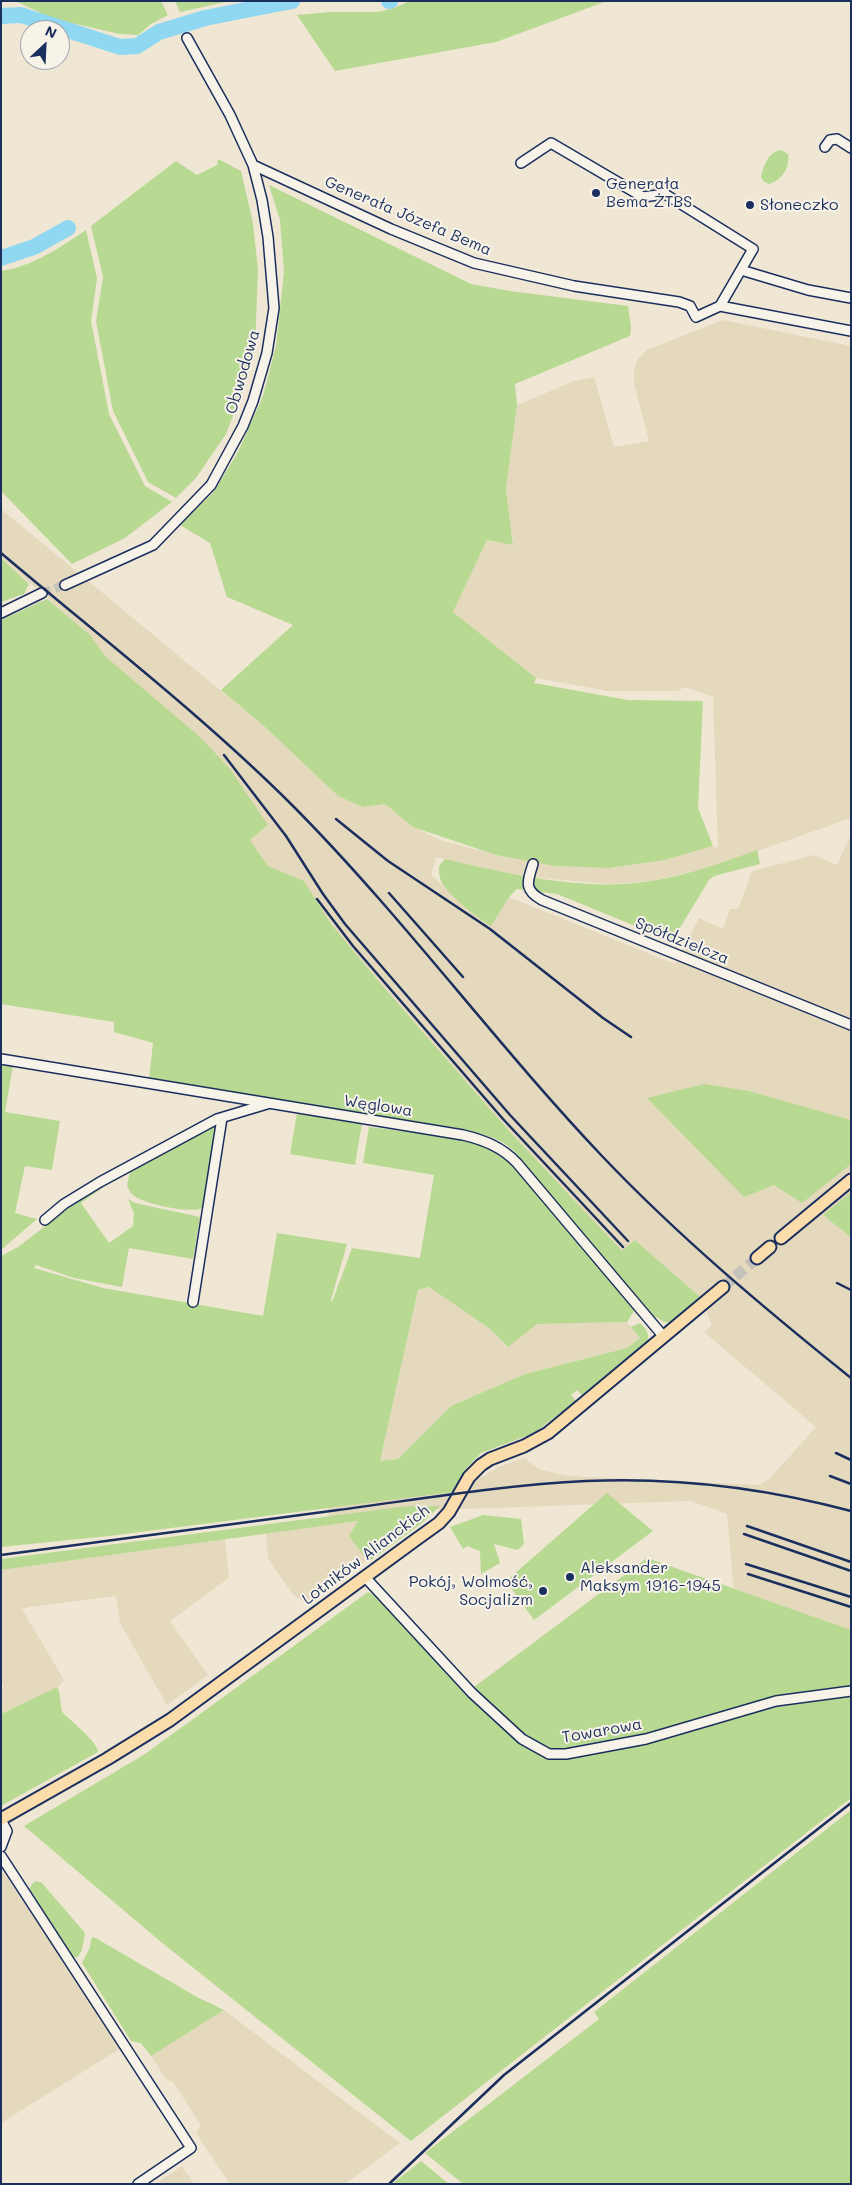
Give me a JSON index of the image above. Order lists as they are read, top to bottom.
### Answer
{
  "streets": {
    "main road": ["Lotników Alianckich"],
    "street": [
      "Generała Józefa Bema",
      "Obwodowa",
      "Spółdzielcza",
      "Węglowa",
      "Towarowa"
    ]
  },
  "crossings": [
    ["Generała Józefa Bema", "Obwodowa"],
    ["Węglowa", "Lotników Alianckich"],
    ["Lotników Alianckich", "Towarowa"]
  ],
  "places": [
    "Generała Bema ŻTBS",
    "Słoneczko",
    "Aleksander Maksym 1916-1945",
    "Pokój, Wolmość, Socjalizm"
  ],
  "north": "top right"
}
